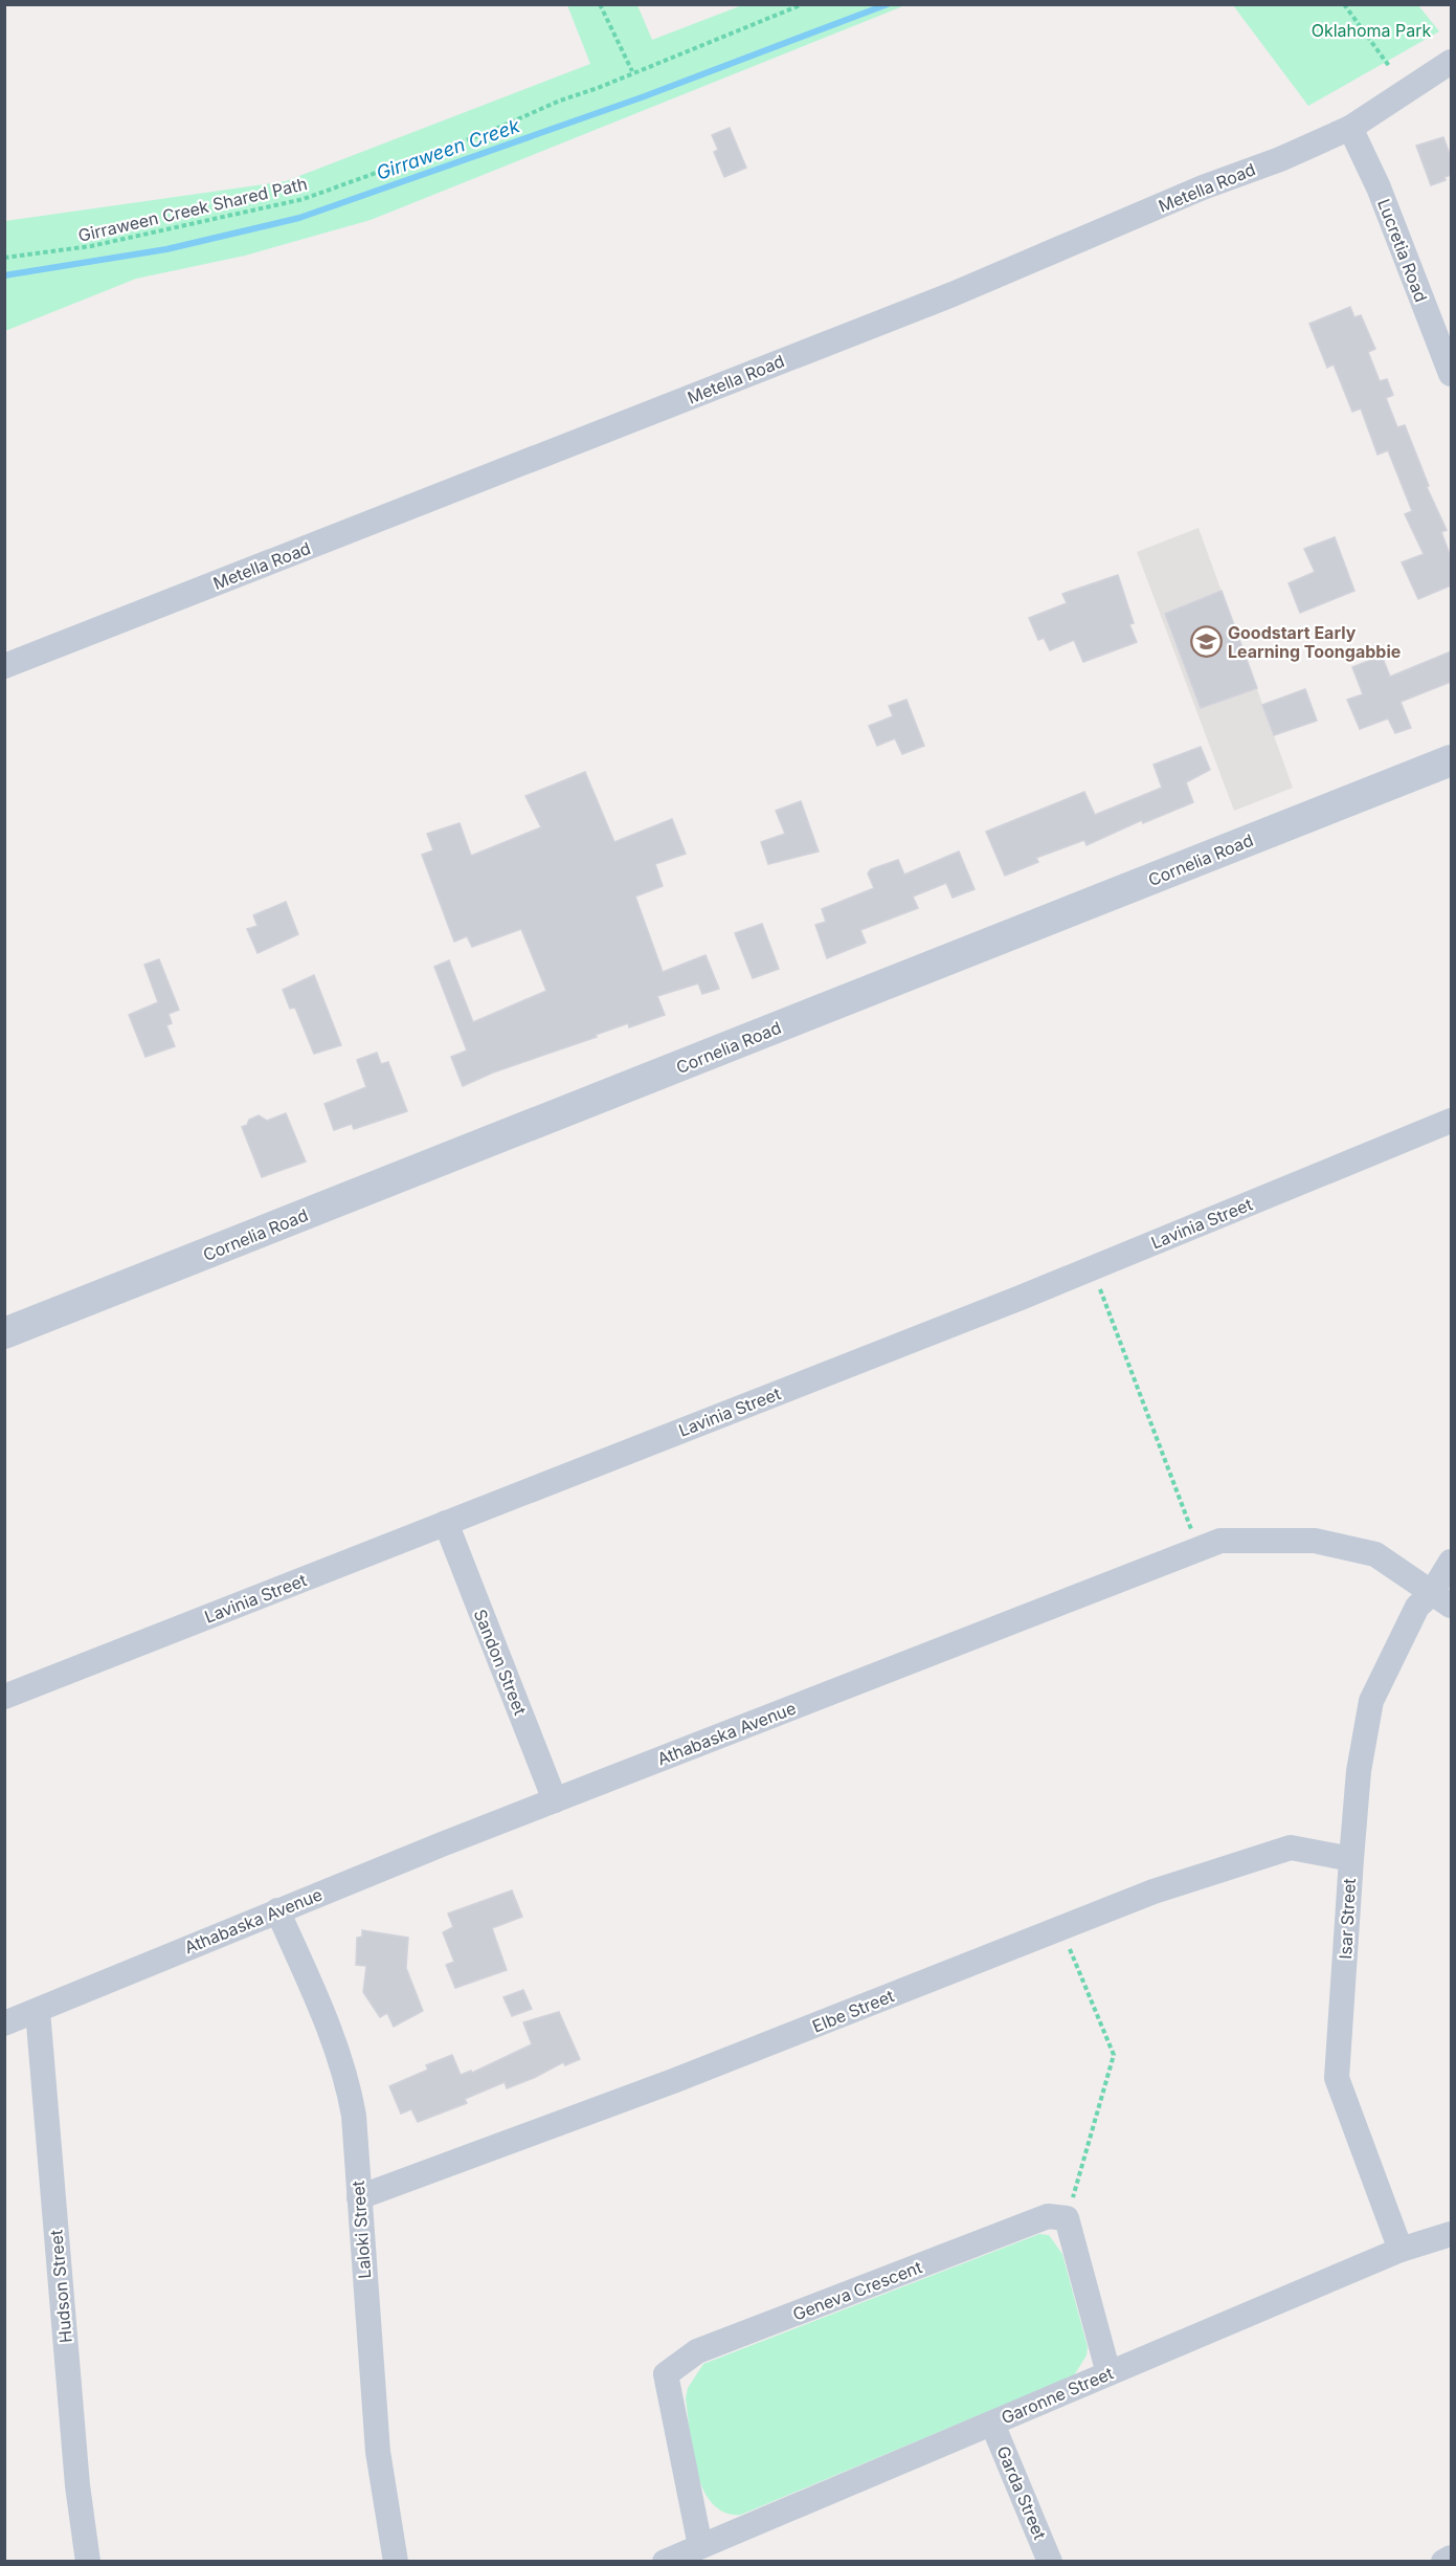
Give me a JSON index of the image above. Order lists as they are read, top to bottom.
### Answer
{
  "streets": {
    "street": [
      "Metella Road",
      "Lucretia Road",
      "Cornelia Road",
      "Lavinia Street",
      "Sandon Street",
      "Athabaska Avenue",
      "Isar Street",
      "Elbe Street",
      "Laloki Street",
      "Hudson Street",
      "Geneva Crescent",
      "Garonne Street",
      "Garda Street"
    ],
    "path": ["Girraween Creek Shared Path"]
  },
  "crossings": [
    ["Metella Road", "Lucretia Road"],
    ["Lavinia Street", "Sandon Street"],
    ["Sandon Street", "Athabaska Avenue"],
    ["Athabaska Avenue", "Isar Street"],
    ["Athabaska Avenue", "Laloki Street"],
    ["Athabaska Avenue", "Hudson Street"],
    ["Isar Street", "Elbe Street"],
    ["Isar Street", "Garonne Street"],
    ["Elbe Street", "Laloki Street"],
    ["Geneva Crescent", "Garonne Street"],
    ["Garonne Street", "Garda Street"]
  ],
  "water": ["Girraween Creek"],
  "parks": ["Oklahoma Park"],
  "places": {
    "school or university": ["Goodstart Early Learning Toongabbie"]
  }
}
